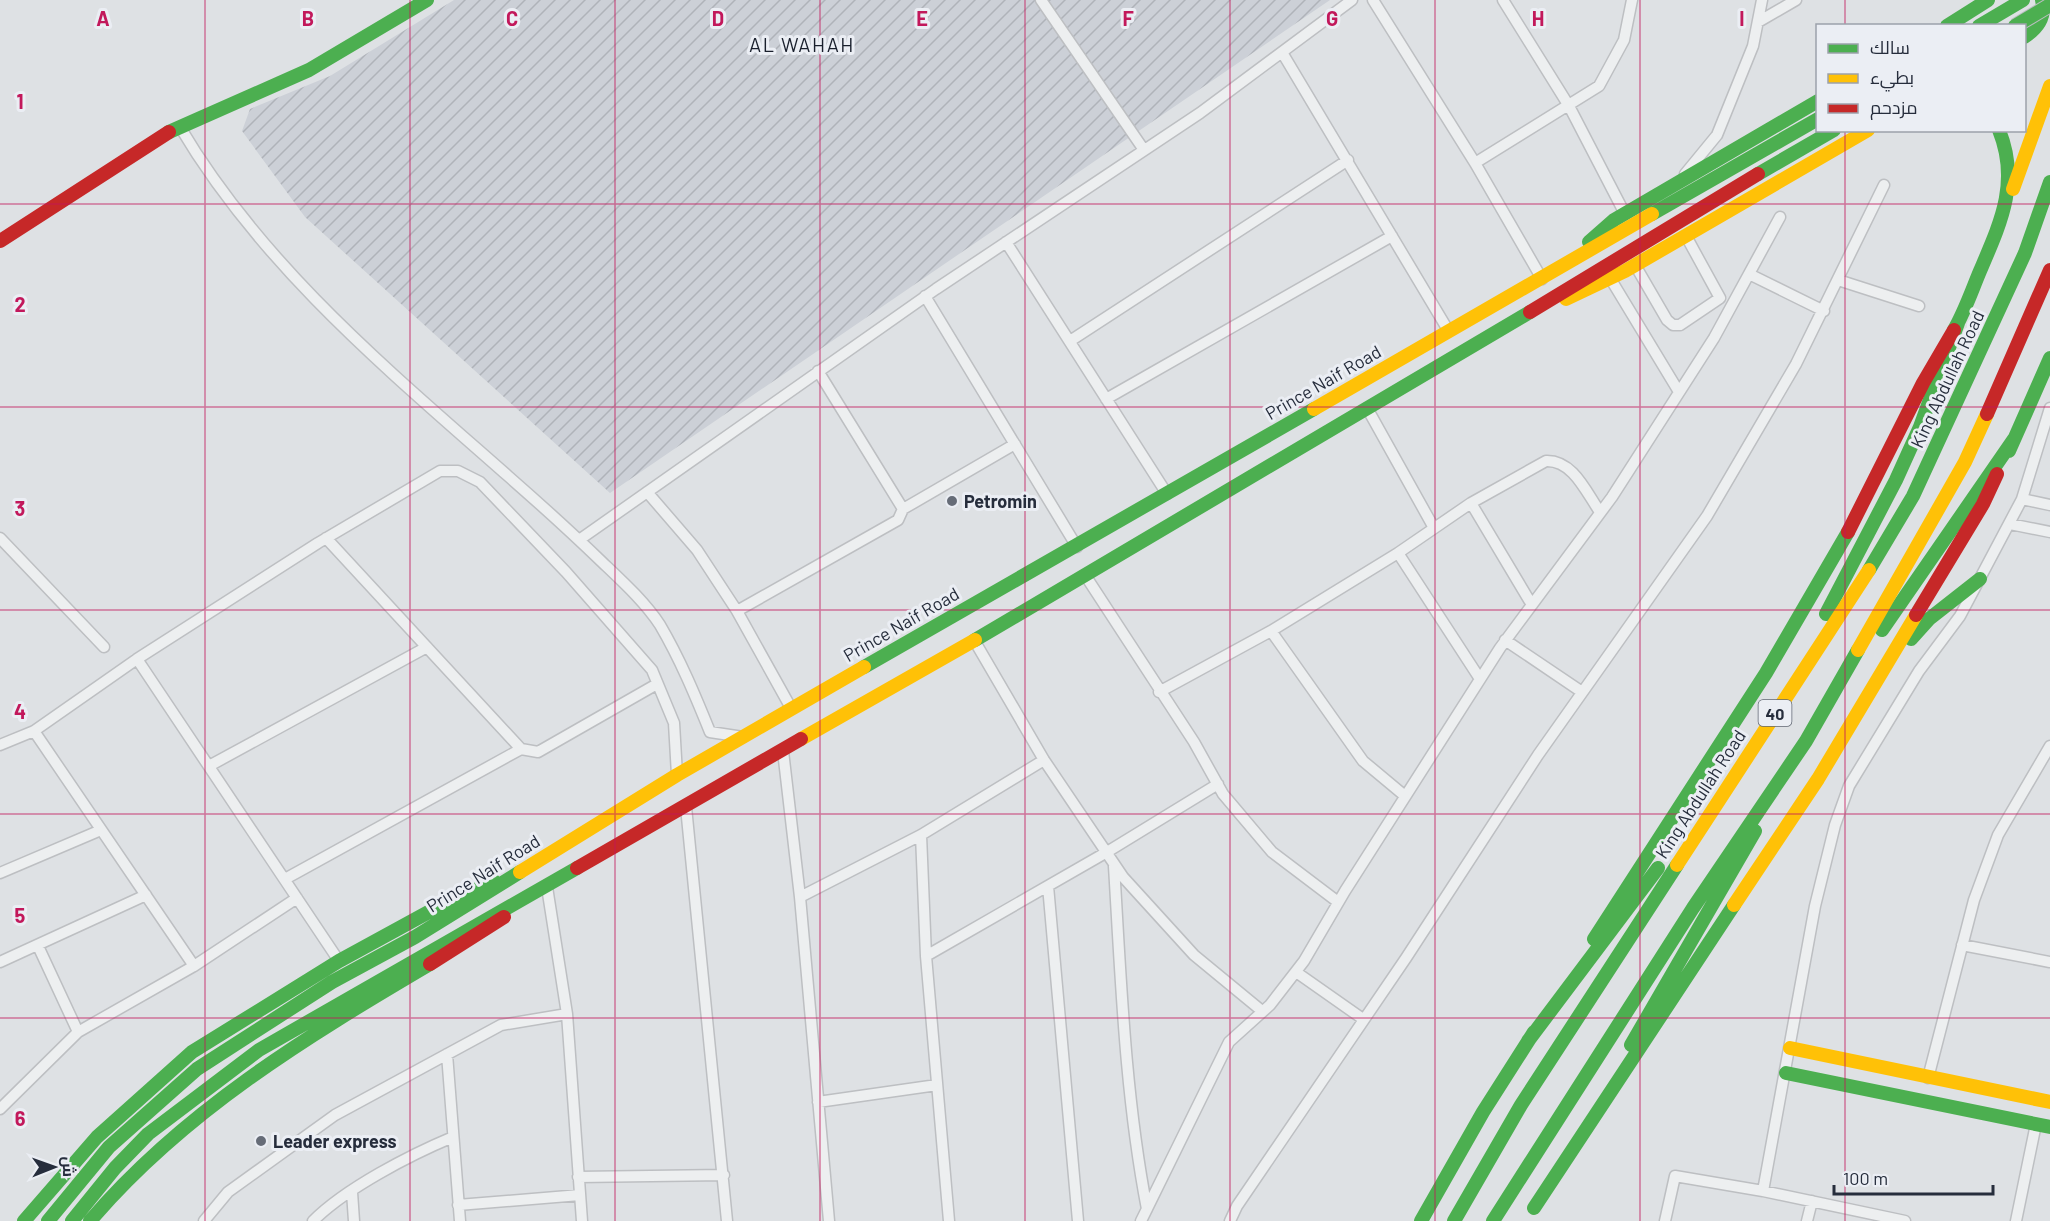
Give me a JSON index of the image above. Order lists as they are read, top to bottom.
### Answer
{
  "streets": {
    "main road": ["King Abdullah Road", "Prince Naif Road", "40"]
  },
  "districts": ["AL WAHAH"],
  "places": ["Petromin", "Leader express"],
  "legend": ["سالك", "بطيء", "مزدحم"],
  "scale_bar": "100 m",
  "north": "right",
  "grid": {
    "columns": [
      "A",
      "B",
      "C",
      "D",
      "E",
      "F",
      "G",
      "H",
      "I"
    ],
    "rows": [
      "1",
      "2",
      "3",
      "4",
      "5",
      "6"
    ]
  }
}
